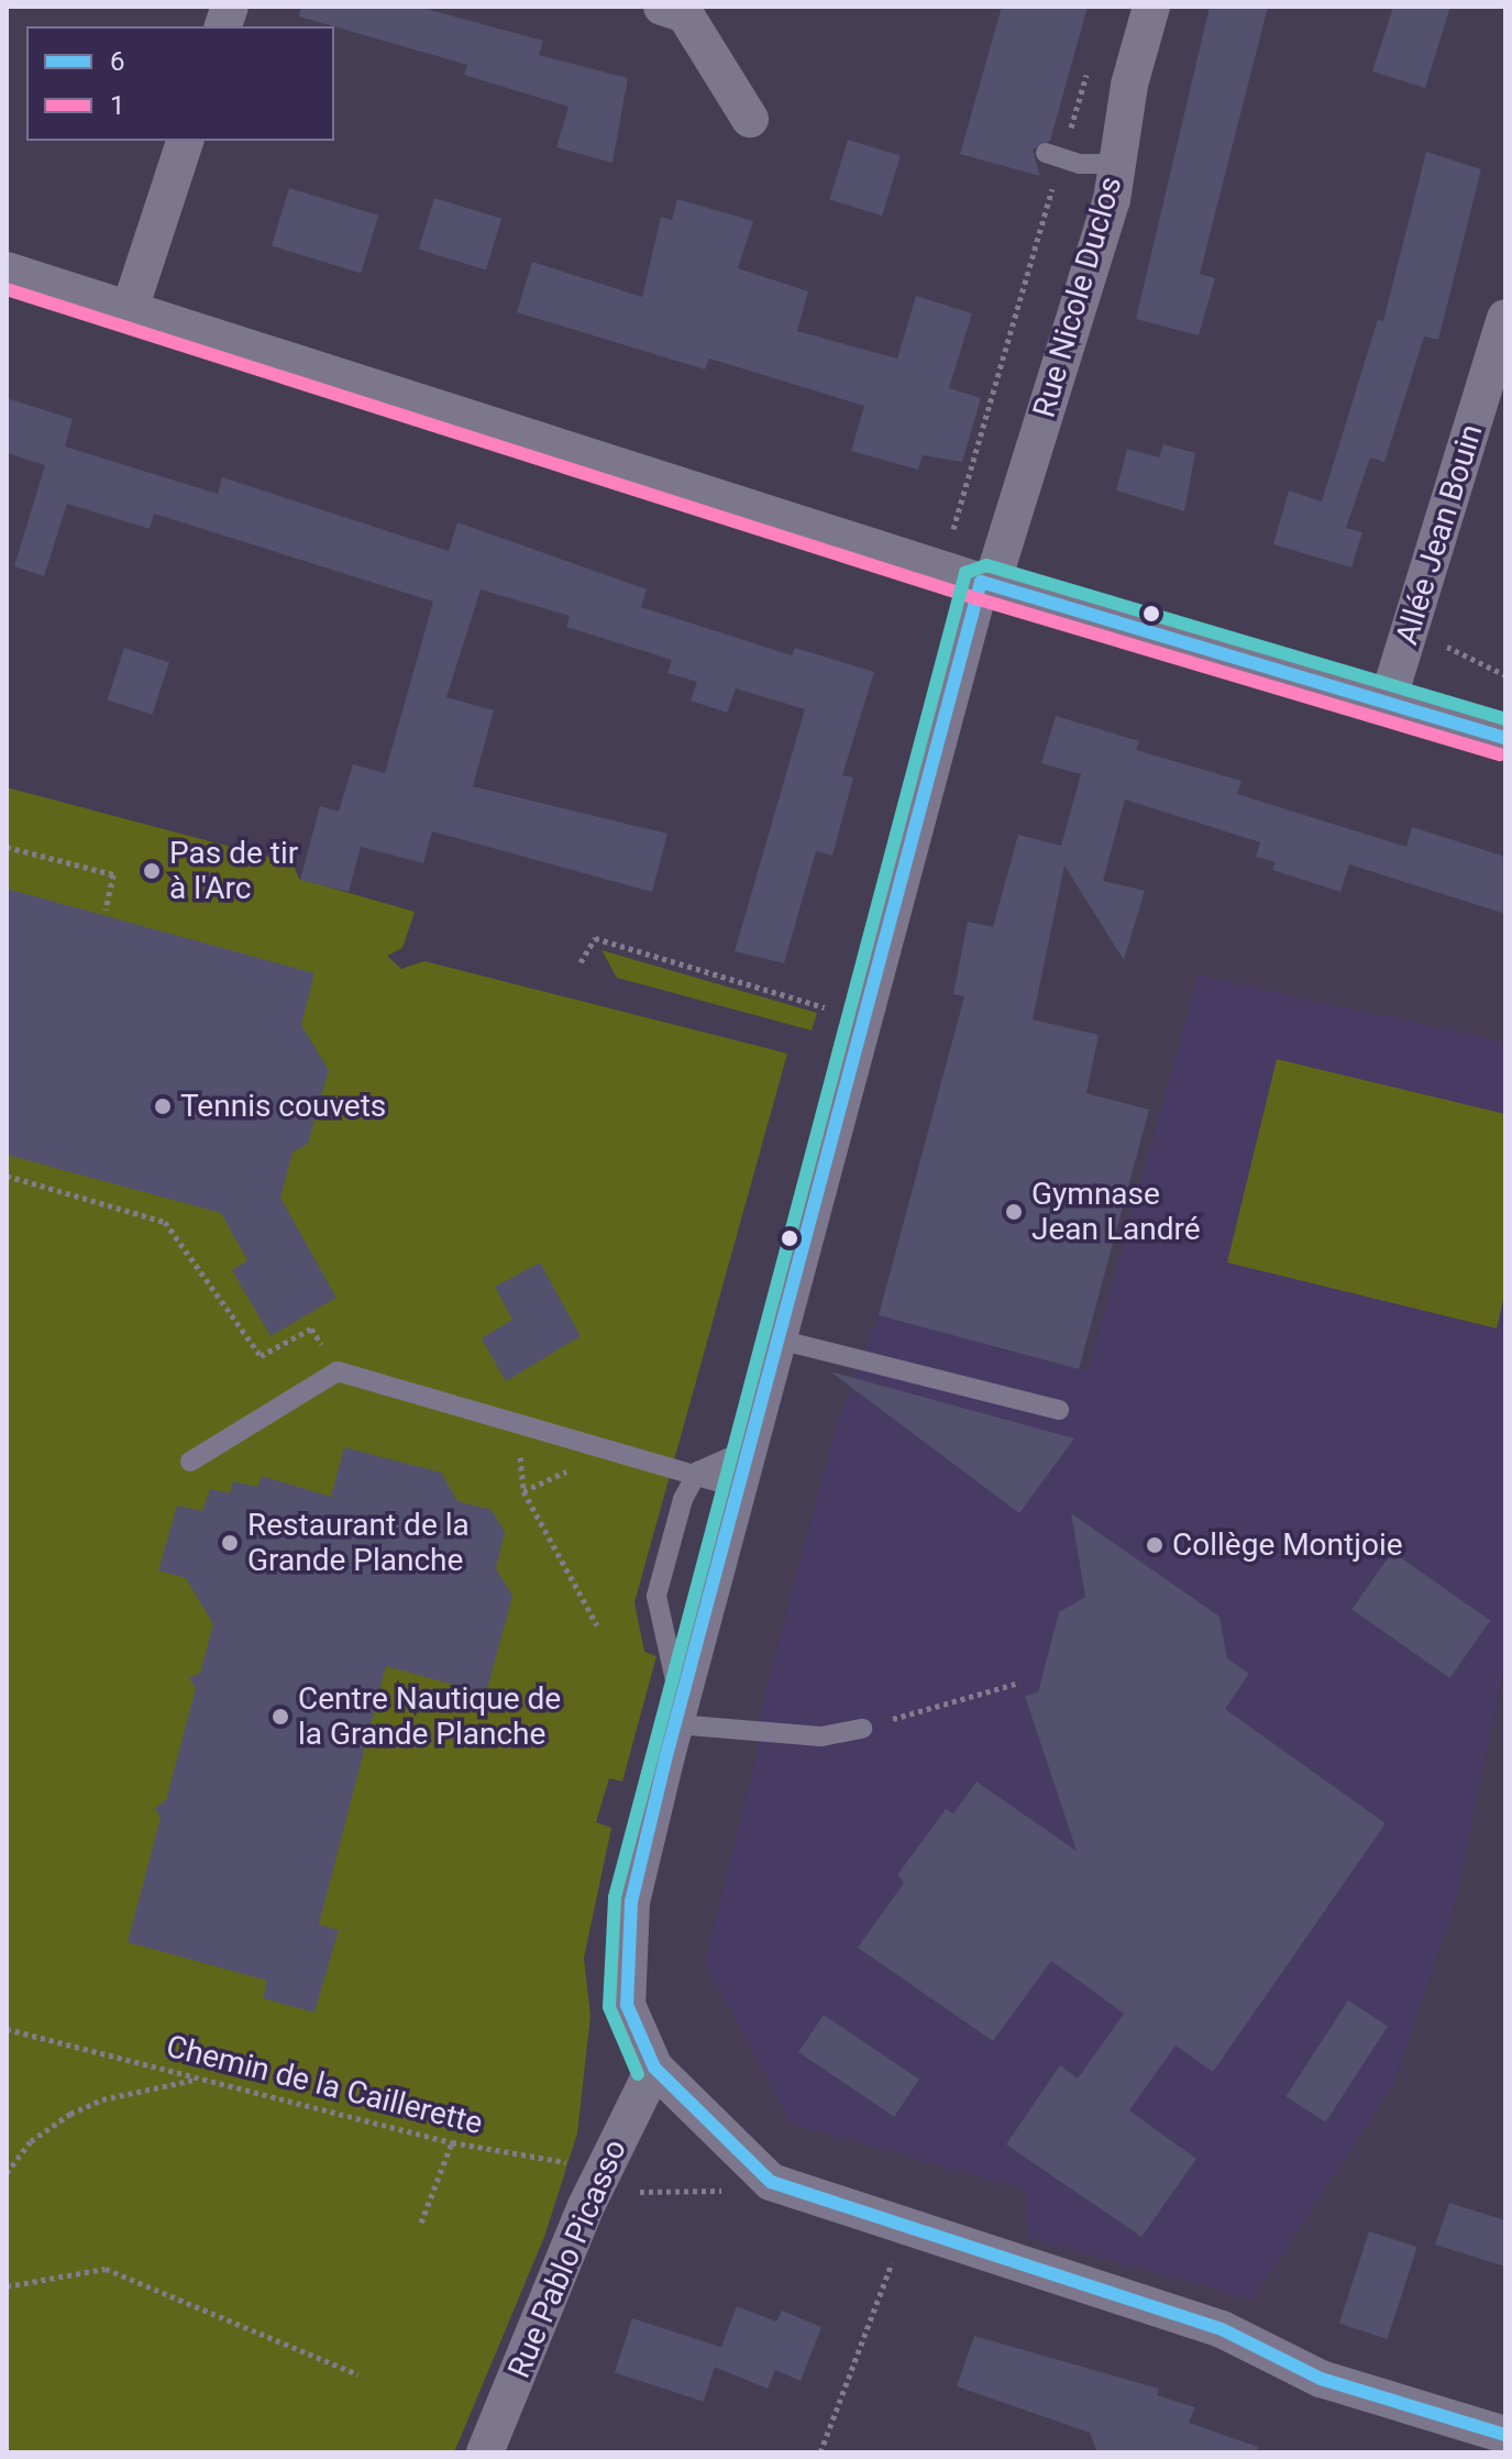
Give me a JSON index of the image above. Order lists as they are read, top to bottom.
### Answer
{
  "streets": {
    "street": ["Rue Nicole Duclos", "Allée Jean Bouin", "Rue Pablo Picasso"],
    "path": ["Chemin de la Caillerette"]
  },
  "crossings": [
    ["Rue Nicole Duclos", "Rue Pablo Picasso"],
    ["Chemin de la Caillerette", "Rue Pablo Picasso"]
  ],
  "places": [
    "Pas de tir à l'Arc",
    "Tennis couvets",
    "Gymnase Jean Landré",
    "Restaurant de la Grande Planche",
    "Collège Montjoie",
    "Centre Nautique de la Grande Planche"
  ],
  "lines": ["transit line 1", "transit line 6"],
  "legend": ["6", "1"]
}
